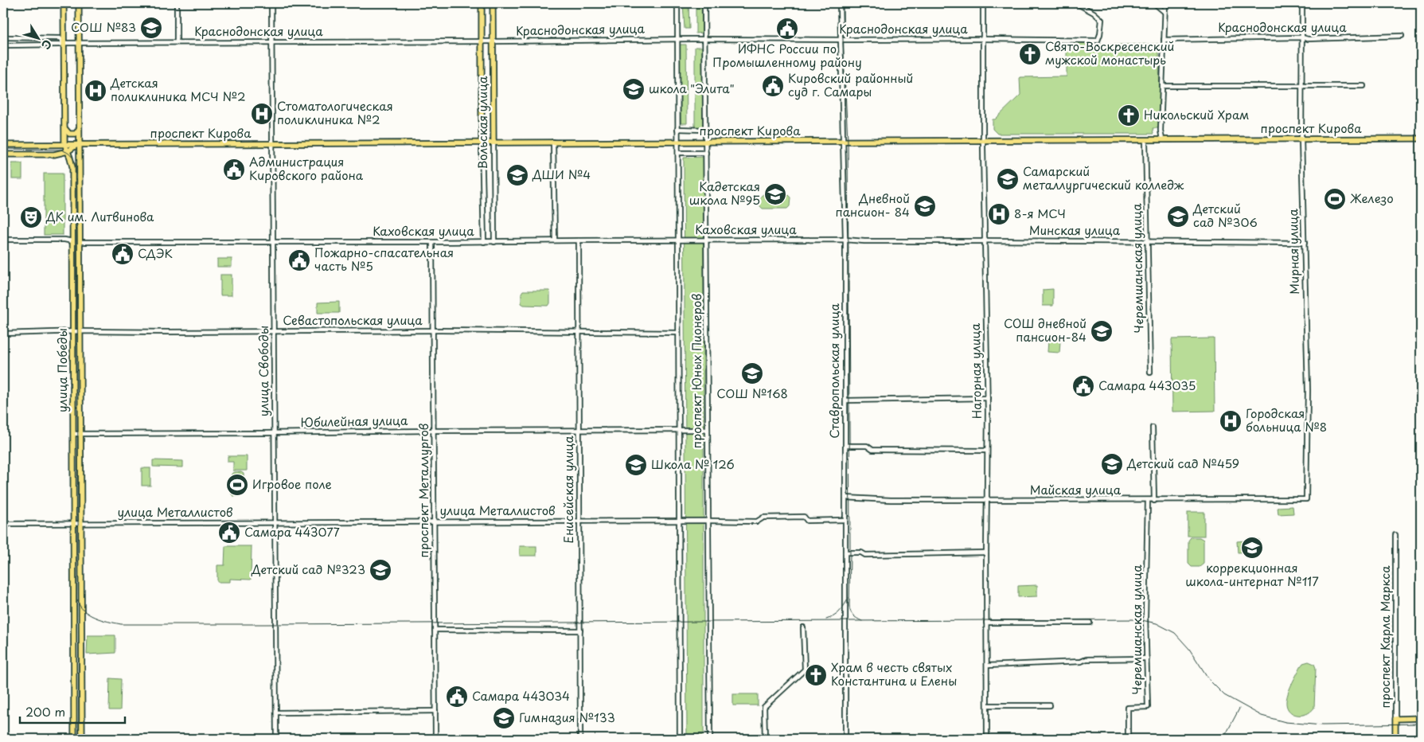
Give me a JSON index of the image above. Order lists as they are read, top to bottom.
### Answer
{
  "streets": {
    "main road": [
      "Вольская улица",
      "проспект Кирова",
      "Каховская улица",
      "улица Победы",
      "проспект Карла Маркса"
    ],
    "street": [
      "Краснодонская улица",
      "Минская улица",
      "Мирная улица",
      "Черемшанская улица",
      "Севастопольская улица",
      "улица Свободы",
      "проспект Юных Пионеров",
      "Ставропольская улица",
      "Нагорная улица",
      "Юбилейная улица",
      "Енисейская улица",
      "проспект Металлургов",
      "Майская улица",
      "улица Металлистов"
    ]
  },
  "crossings": [
    ["Краснодонская улица", "Вольская улица"],
    ["Краснодонская улица", "Мирная улица"],
    ["Краснодонская улица", "улица Победы"],
    ["Краснодонская улица", "улица Свободы"],
    ["Краснодонская улица", "проспект Юных Пионеров"],
    ["Краснодонская улица", "Ставропольская улица"],
    ["Краснодонская улица", "Нагорная улица"],
    ["Вольская улица", "проспект Кирова"],
    ["Вольская улица", "Каховская улица"],
    ["проспект Кирова", "Мирная улица"],
    ["проспект Кирова", "Черемшанская улица"],
    ["проспект Кирова", "улица Победы"],
    ["проспект Кирова", "улица Свободы"],
    ["проспект Кирова", "проспект Юных Пионеров"],
    ["проспект Кирова", "Ставропольская улица"],
    ["проспект Кирова", "Нагорная улица"],
    ["Каховская улица", "Минская улица"],
    ["Каховская улица", "улица Победы"],
    ["Каховская улица", "улица Свободы"],
    ["Каховская улица", "проспект Юных Пионеров"],
    ["Каховская улица", "Ставропольская улица"],
    ["Каховская улица", "Енисейская улица"],
    ["Каховская улица", "проспект Металлургов"],
    ["Минская улица", "Мирная улица"],
    ["Минская улица", "Черемшанская улица"],
    ["Минская улица", "Ставропольская улица"],
    ["Минская улица", "Нагорная улица"],
    ["Мирная улица", "Майская улица"],
    ["Черемшанская улица", "Майская улица"],
    ["Севастопольская улица", "улица Победы"],
    ["Севастопольская улица", "улица Свободы"],
    ["Севастопольская улица", "проспект Юных Пионеров"],
    ["Севастопольская улица", "Енисейская улица"],
    ["Севастопольская улица", "проспект Металлургов"],
    ["улица Победы", "Юбилейная улица"],
    ["улица Победы", "улица Металлистов"],
    ["улица Свободы", "Юбилейная улица"],
    ["улица Свободы", "улица Металлистов"],
    ["проспект Юных Пионеров", "Юбилейная улица"],
    ["проспект Юных Пионеров", "улица Металлистов"],
    ["Ставропольская улица", "Майская улица"],
    ["Ставропольская улица", "улица Металлистов"],
    ["Нагорная улица", "Майская улица"],
    ["Юбилейная улица", "Енисейская улица"],
    ["Юбилейная улица", "проспект Металлургов"],
    ["Енисейская улица", "улица Металлистов"],
    ["проспект Металлургов", "улица Металлистов"]
  ],
  "places": {
    "school or university": [
      "СОШ №83",
      "школа \"Элита\"",
      "ДШИ №4",
      "Самарский металлургический колледж",
      "Кадетская школа №95",
      "Дневной пансион- 84",
      "Детский сад №306",
      "СОШ дневной пансион-84",
      "СОШ №168",
      "Детский сад №459",
      "Школа № 126",
      "коррекционная школа-интернат №117",
      "Детский сад №323",
      "Гимназия №133"
    ],
    "public building": [
      "ИФНС России по Промышленному району",
      "Кировский районный суд г. Самары",
      "Администрация Кировского района",
      "СДЭК",
      "Пожарно-спасательная часть №5",
      "Самара 443035",
      "Самара 443077",
      "Самара 443034"
    ],
    "church": ["Свято-Воскресенский мужской монастырь", "Никольский Храм", "Храм в честь святых Константина и Елены"],
    "hospital": [
      "Детская поликлиника МСЧ №2",
      "Стоматологическая поликлиника №2",
      "8-я МСЧ",
      "Городская больница №8"
    ],
    "sports": ["Железо", "Игровое поле"],
    "theatre": ["ДК им. Литвинова"]
  },
  "scale_bar": "200 m",
  "north": "bottom right"
}
